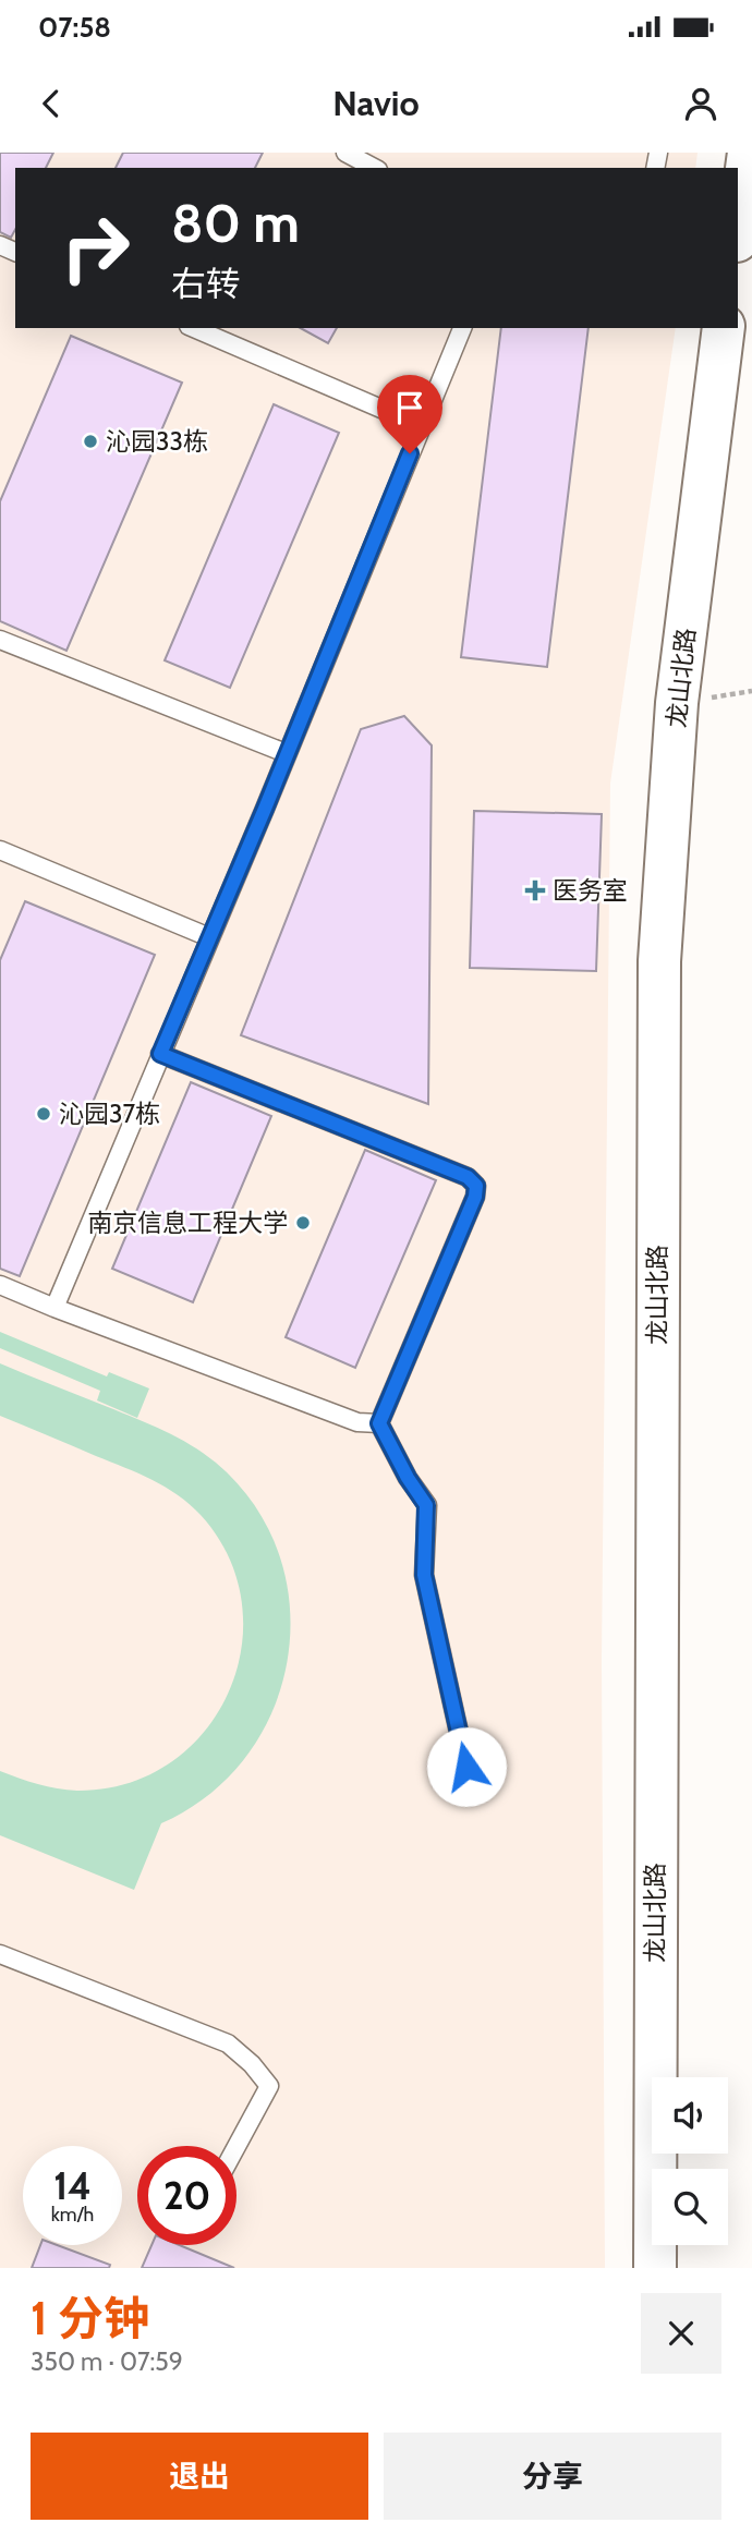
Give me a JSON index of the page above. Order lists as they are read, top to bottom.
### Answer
{
  "streets": {
    "street": ["龙山北路"]
  },
  "places": {
    "other": ["沁园33栋", "沁园37栋", "南京信息工程大学"],
    "health": ["医务室"]
  },
  "page": {
    "status": "07:58",
    "header": "Navio",
    "turn": ["80 m", "右转"],
    "speed": "14 km/h",
    "limit": "20",
    "heading": ["1 分钟", "350 m · 07:59"],
    "buttons": ["退出", "分享"]
  }
}
